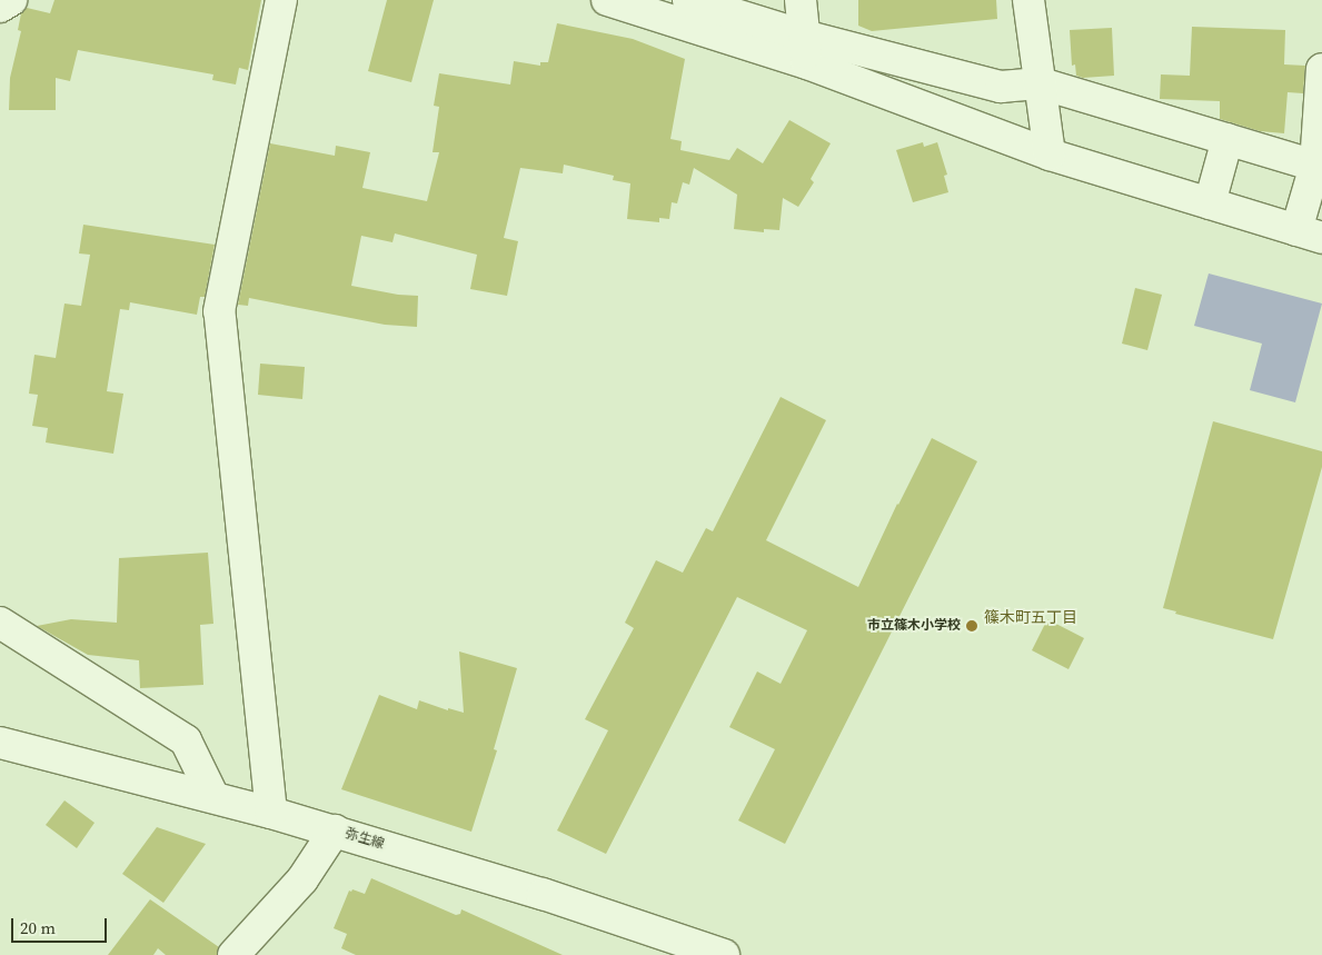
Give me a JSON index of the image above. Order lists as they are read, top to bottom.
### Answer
{
  "streets": {
    "street": ["弥生線"]
  },
  "districts": ["篠木町五丁目"],
  "places": ["市立篠木小学校"],
  "scale_bar": "20 m"
}
